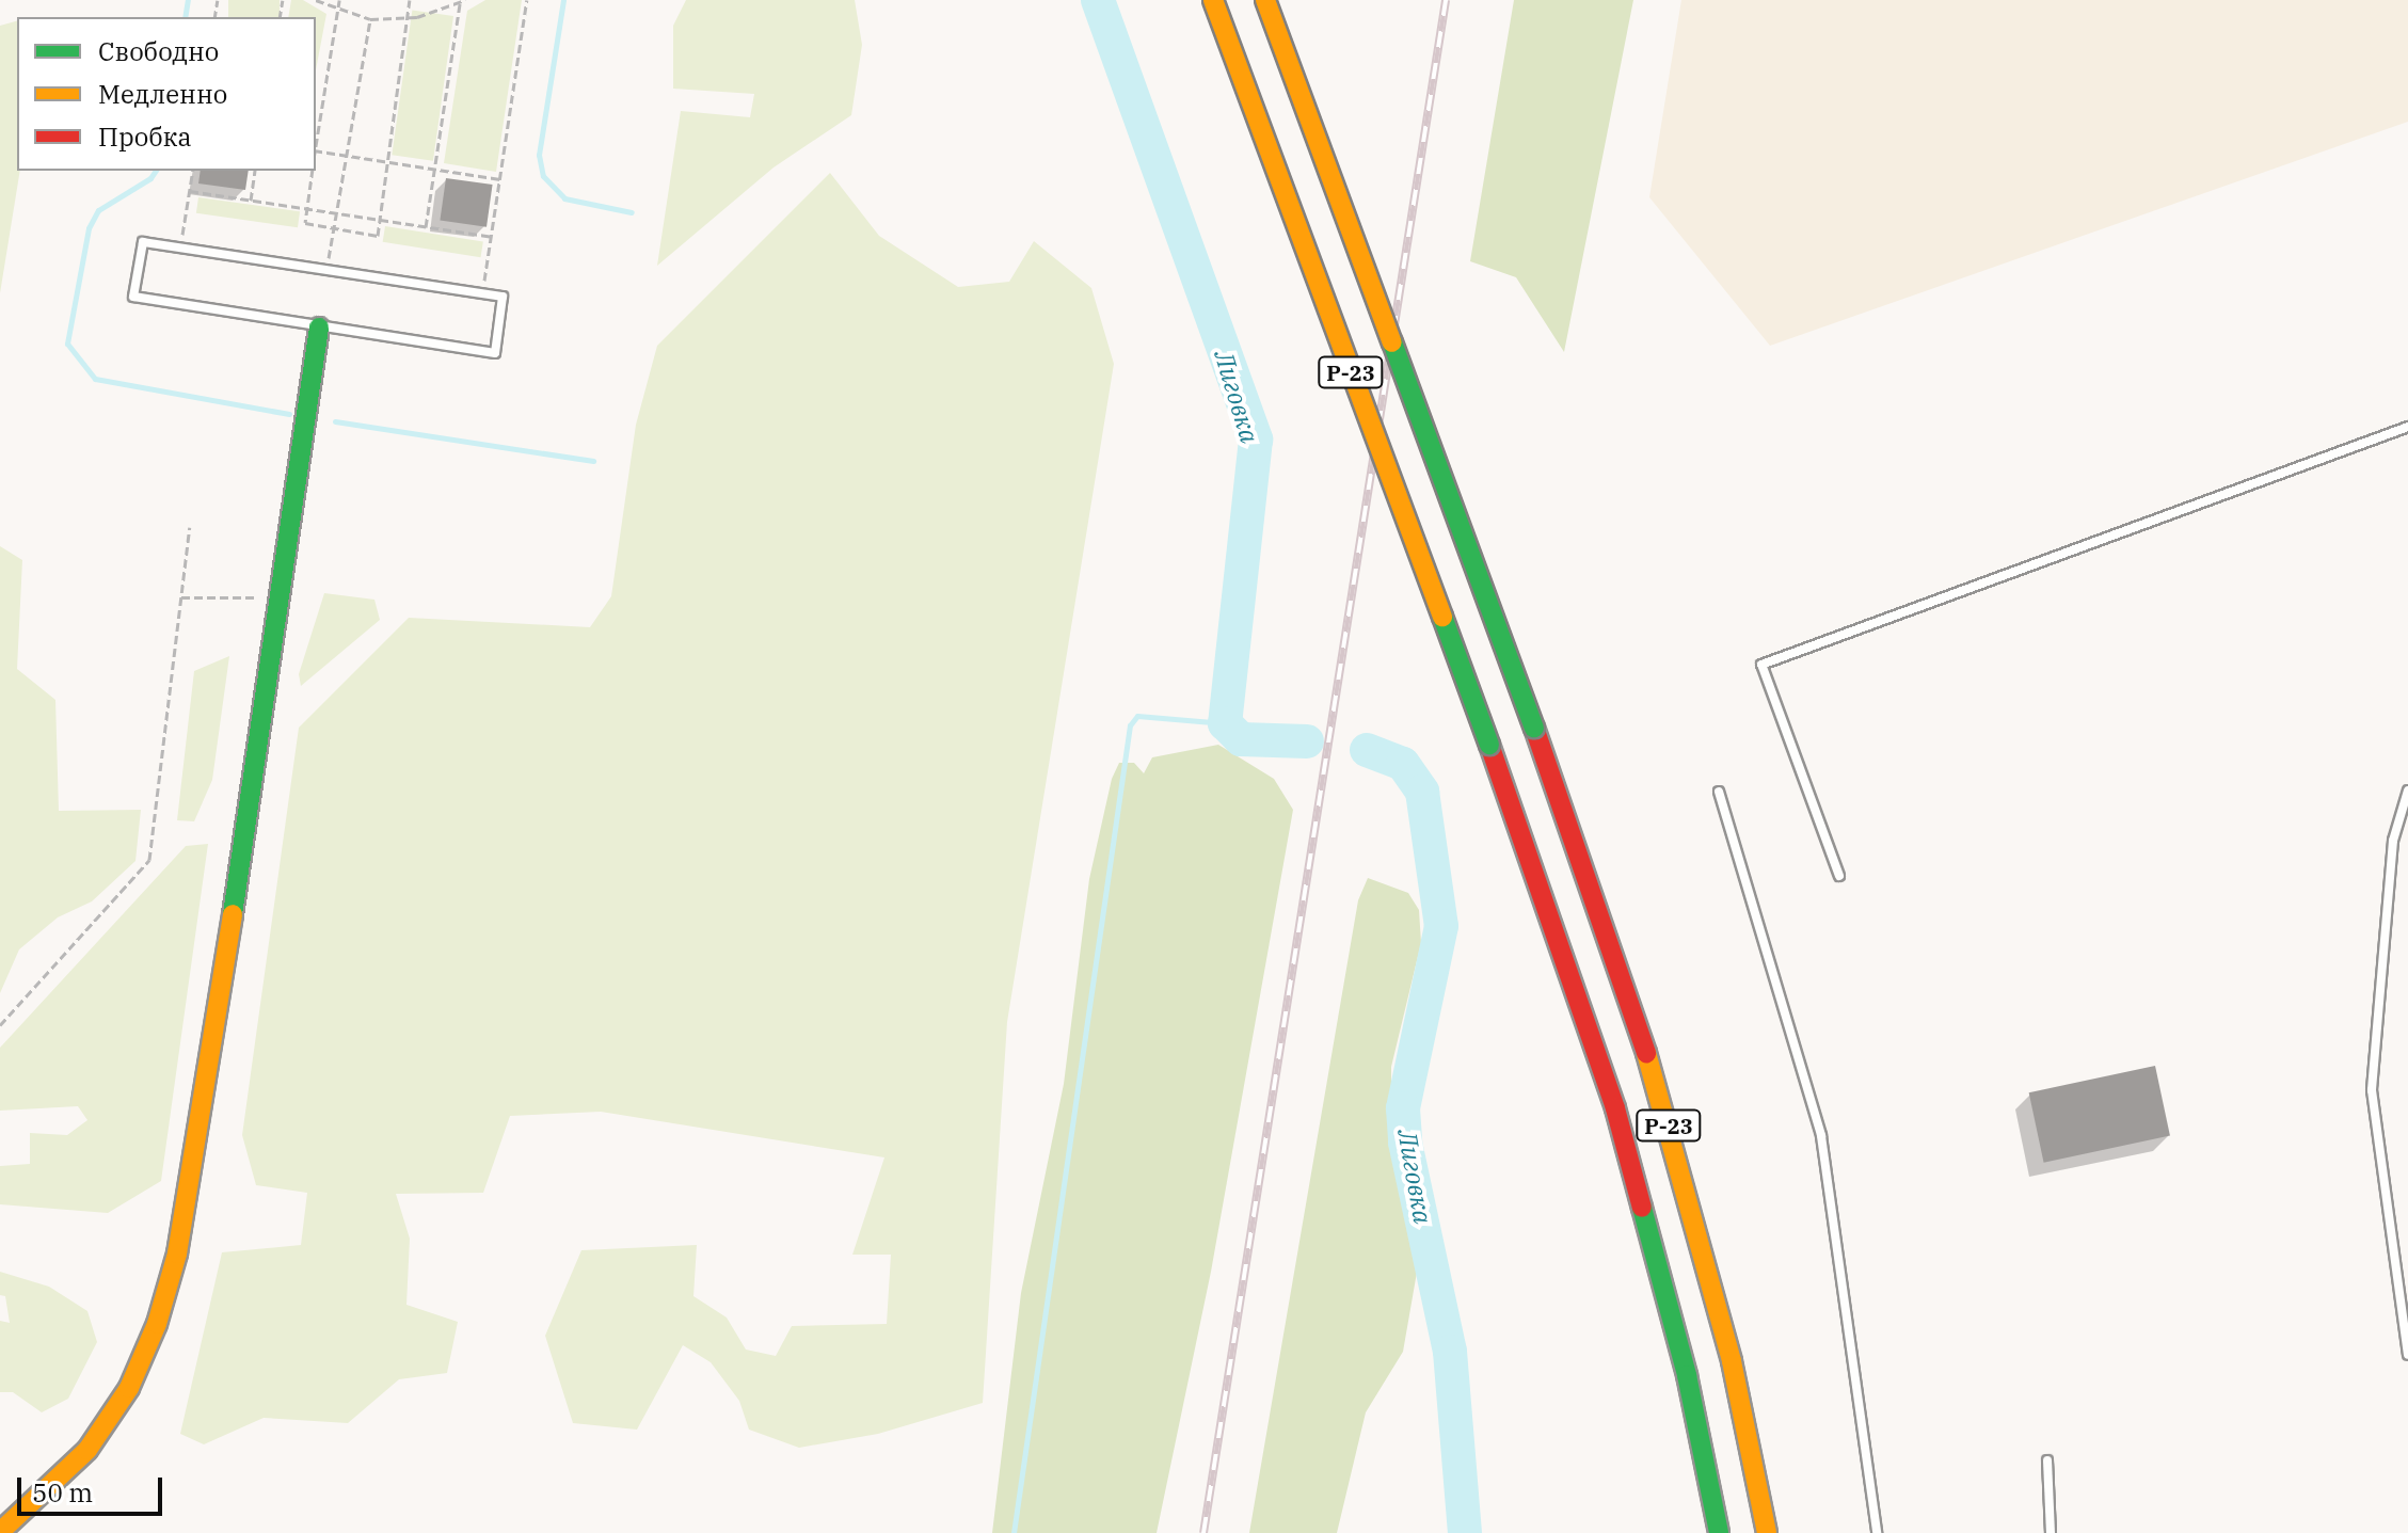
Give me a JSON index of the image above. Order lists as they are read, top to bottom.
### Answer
{
  "streets": {
    "main road": ["Р-23"]
  },
  "water": ["Лиговка"],
  "legend": ["Свободно", "Медленно", "Пробка"],
  "scale_bar": "50 m"
}
